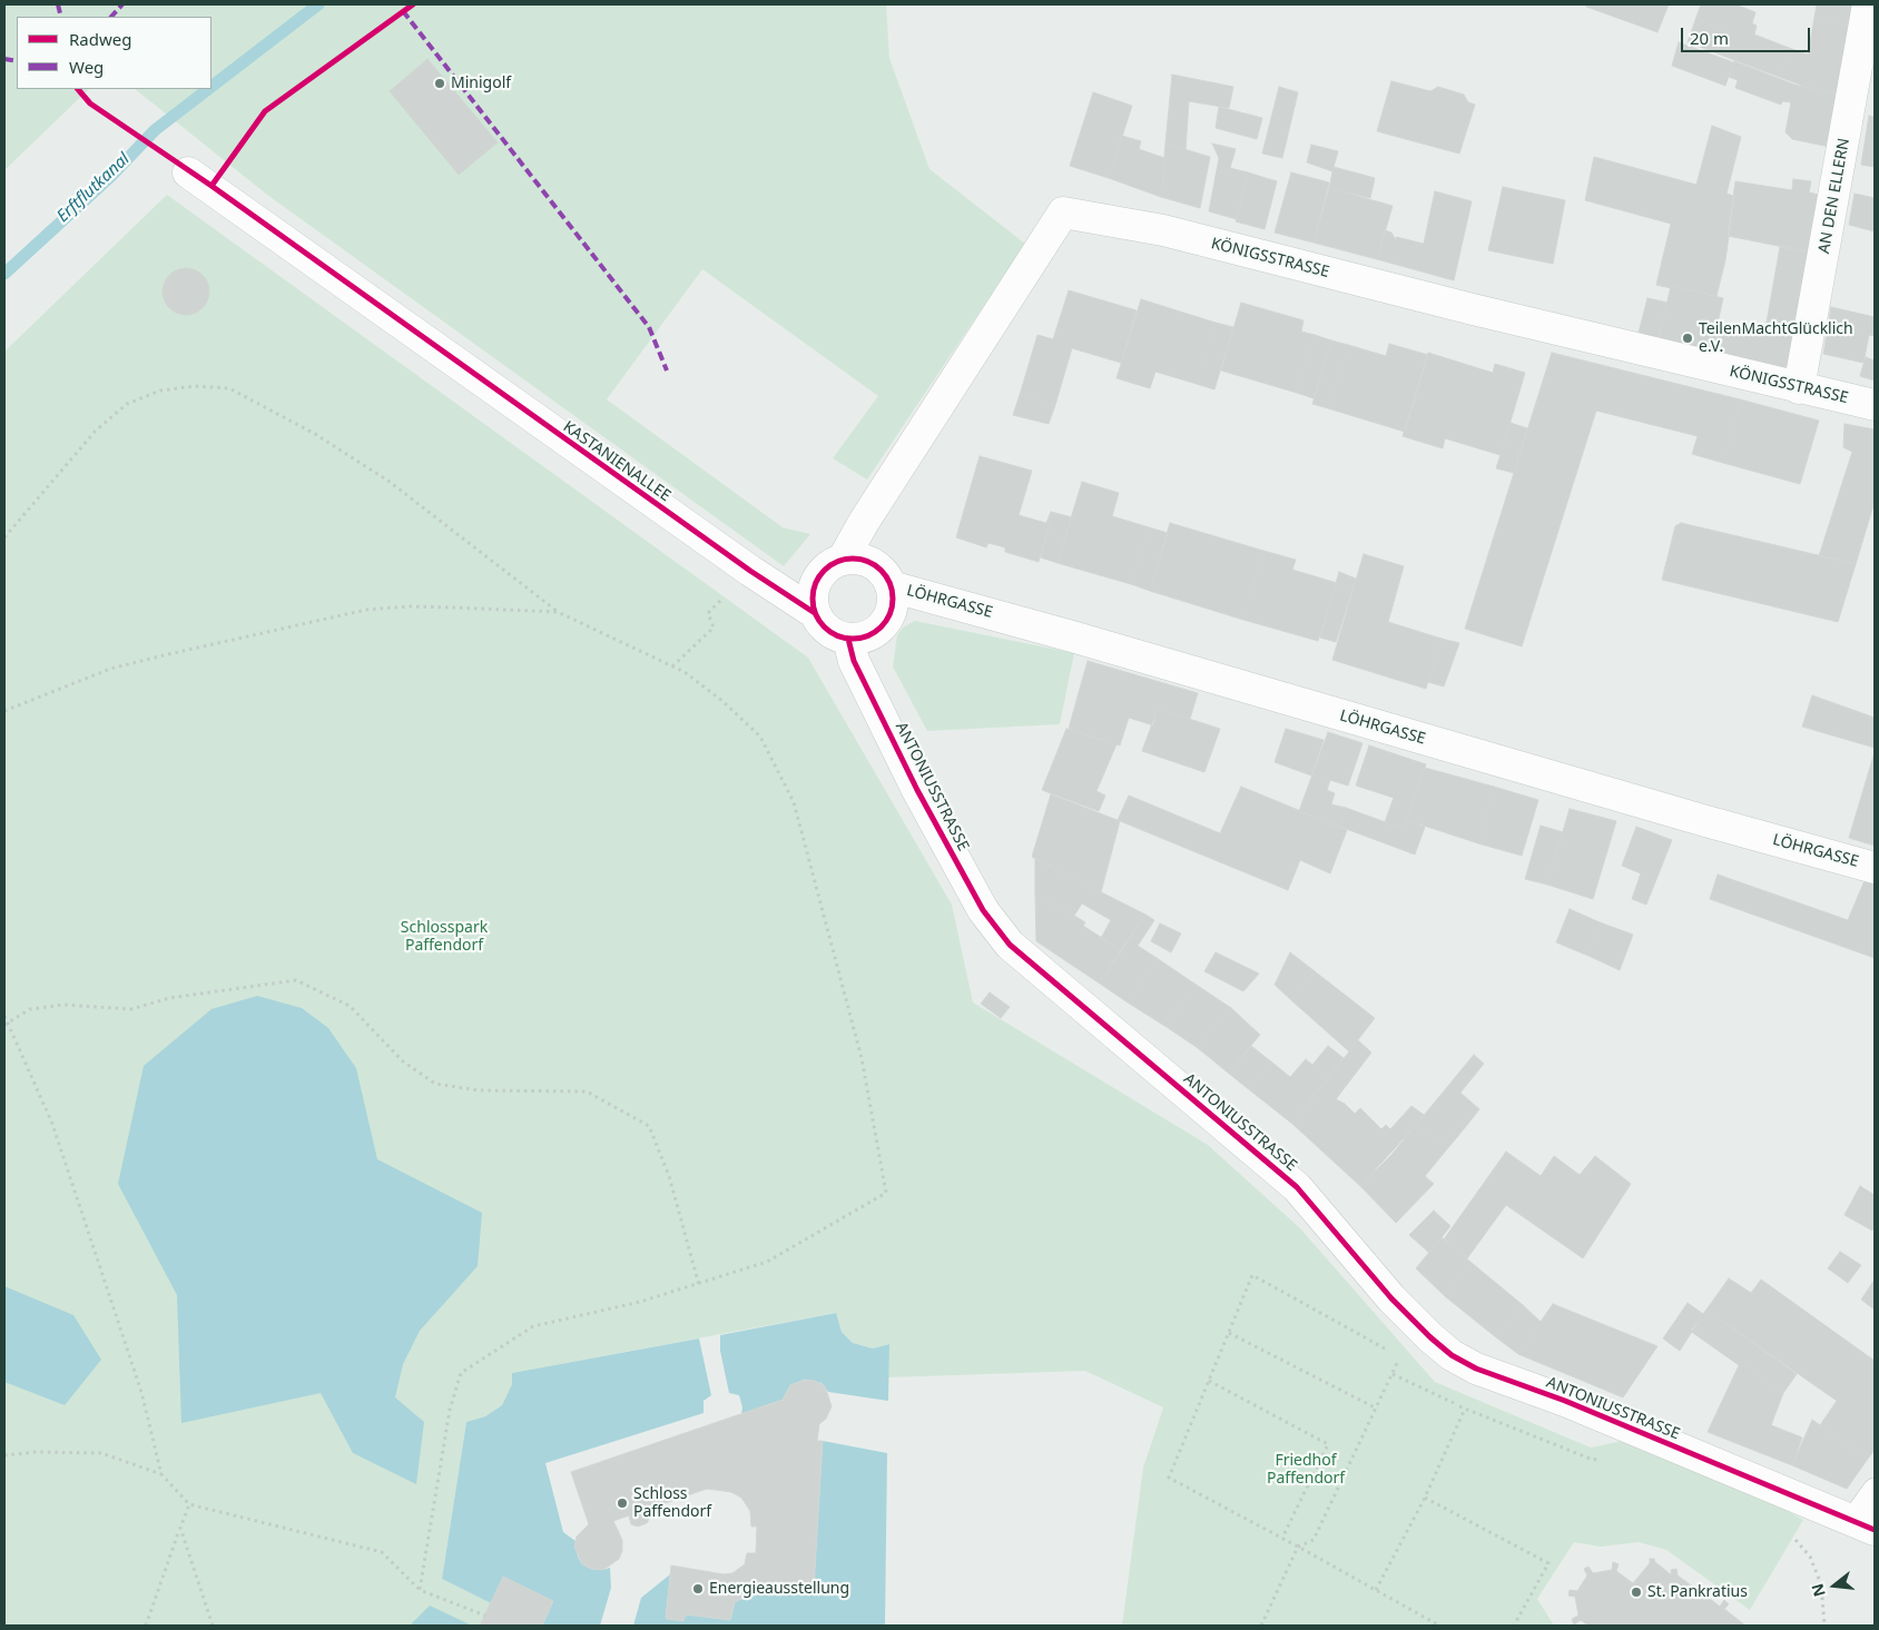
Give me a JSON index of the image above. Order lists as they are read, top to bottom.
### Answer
{
  "streets": {
    "street": [
      "AN DEN ELLERN",
      "KÖNIGSSTRASSE",
      "KASTANIENALLEE",
      "LÖHRGASSE",
      "ANTONIUSSTRASSE"
    ]
  },
  "crossings": [
    ["AN DEN ELLERN", "KÖNIGSSTRASSE"],
    ["KÖNIGSSTRASSE", "KASTANIENALLEE"],
    ["KÖNIGSSTRASSE", "LÖHRGASSE"],
    ["KÖNIGSSTRASSE", "ANTONIUSSTRASSE"],
    ["KASTANIENALLEE", "LÖHRGASSE"],
    ["KASTANIENALLEE", "ANTONIUSSTRASSE"],
    ["LÖHRGASSE", "ANTONIUSSTRASSE"]
  ],
  "water": ["Erftflutkanal"],
  "parks": ["Schlosspark Paffendorf", "Friedhof Paffendorf"],
  "places": [
    "Minigolf",
    "TeilenMachtGlücklich e.V.",
    "Schloss Paffendorf",
    "Energieausstellung",
    "St. Pankratius"
  ],
  "legend": ["Radweg", "Weg"],
  "scale_bar": "20 m",
  "north": "left"
}
